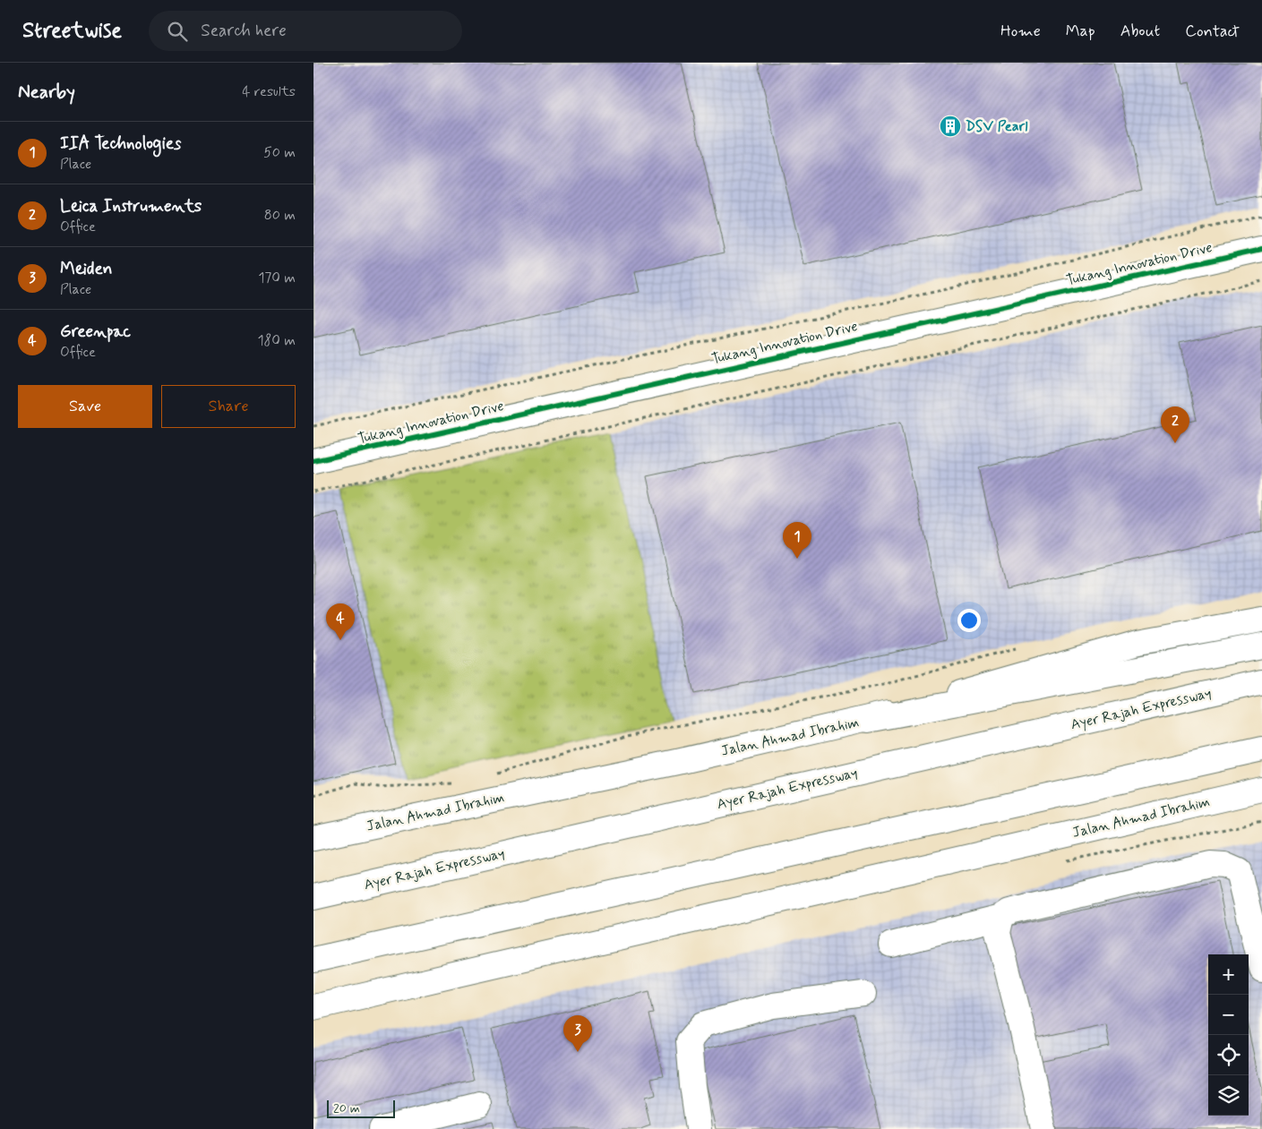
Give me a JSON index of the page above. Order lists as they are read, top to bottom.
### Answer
{
  "streets": {
    "main road": ["Tukang Innovation Drive", "Ayer Rajah Expressway", "Jalan Ahmad Ibrahim"]
  },
  "places": {
    "building": ["DSV Pearl"]
  },
  "scale_bar": "20 m",
  "page": {
    "header": "Streetwise",
    "search": "Search here",
    "nav": [
      "Home",
      "Map",
      "About",
      "Contact"
    ],
    "heading": ["Nearby", "4 results"],
    "list": [
      {
        "mark": "1",
        "name": "IIA Technologies",
        "note": "Place",
        "value": "50 m"
      },
      {
        "mark": "2",
        "name": "Leica Instruments",
        "note": "Office",
        "value": "80 m"
      },
      {
        "mark": "3",
        "name": "Meiden",
        "note": "Place",
        "value": "170 m"
      },
      {
        "mark": "4",
        "name": "Greenpac",
        "note": "Office",
        "value": "180 m"
      }
    ],
    "buttons": ["Save", "Share"],
    "pins": [
      "2",
      "1",
      "4",
      "3"
    ],
    "map_buttons": ["+", "−"],
    "scale": "20 m"
  }
}
